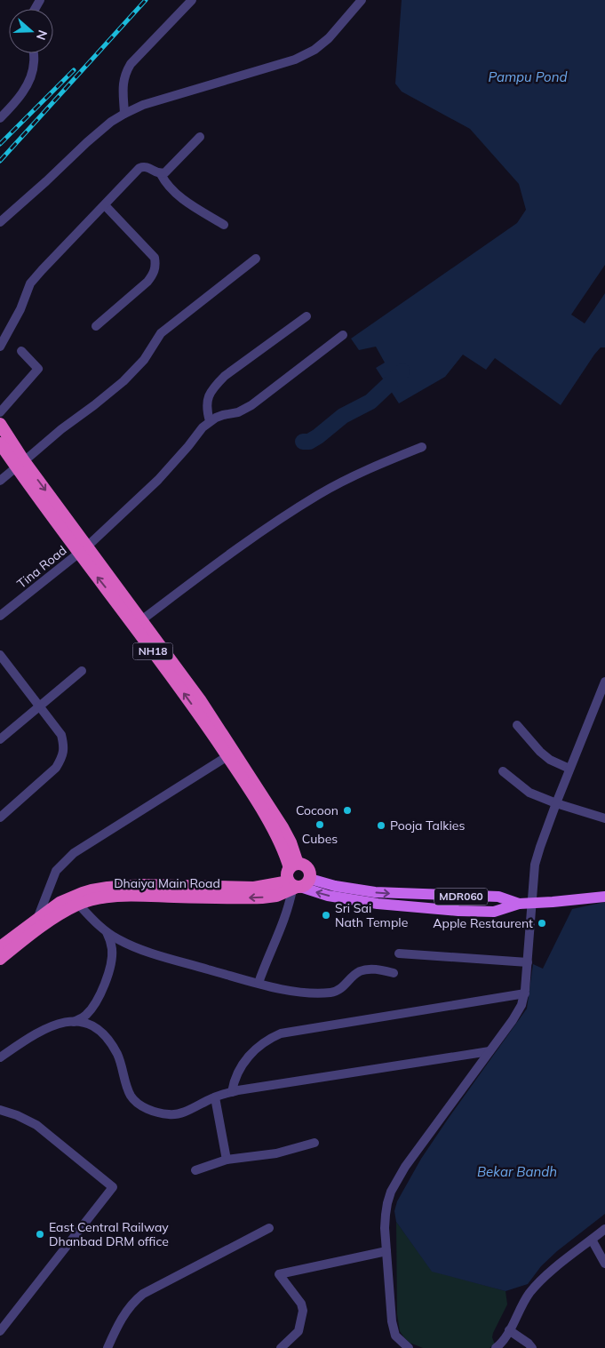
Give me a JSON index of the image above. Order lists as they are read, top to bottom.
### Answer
{
  "streets": {
    "highway": ["NH18", "Dhaiya Main Road"],
    "main road": ["MDR060"],
    "street": ["Tina Road"]
  },
  "crossings": [
    ["Tina Road", "NH18"],
    ["NH18", "Dhaiya Main Road"]
  ],
  "water": ["Pampu Pond", "Bekar Bandh"],
  "places": [
    "Cocoon",
    "Cubes",
    "Pooja Talkies",
    "Sri Sai Nath Temple",
    "Apple Restaurent",
    "East Central Railway Dhanbad DRM office"
  ],
  "north": "right"
}
